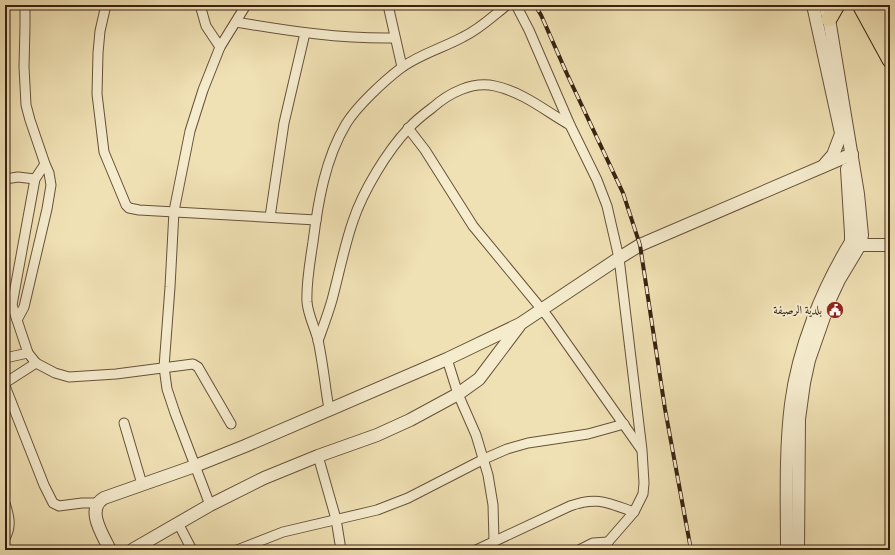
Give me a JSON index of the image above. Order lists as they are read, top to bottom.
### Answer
{
  "places": {
    "public building": ["بلدية الرصيفة"]
  }
}
